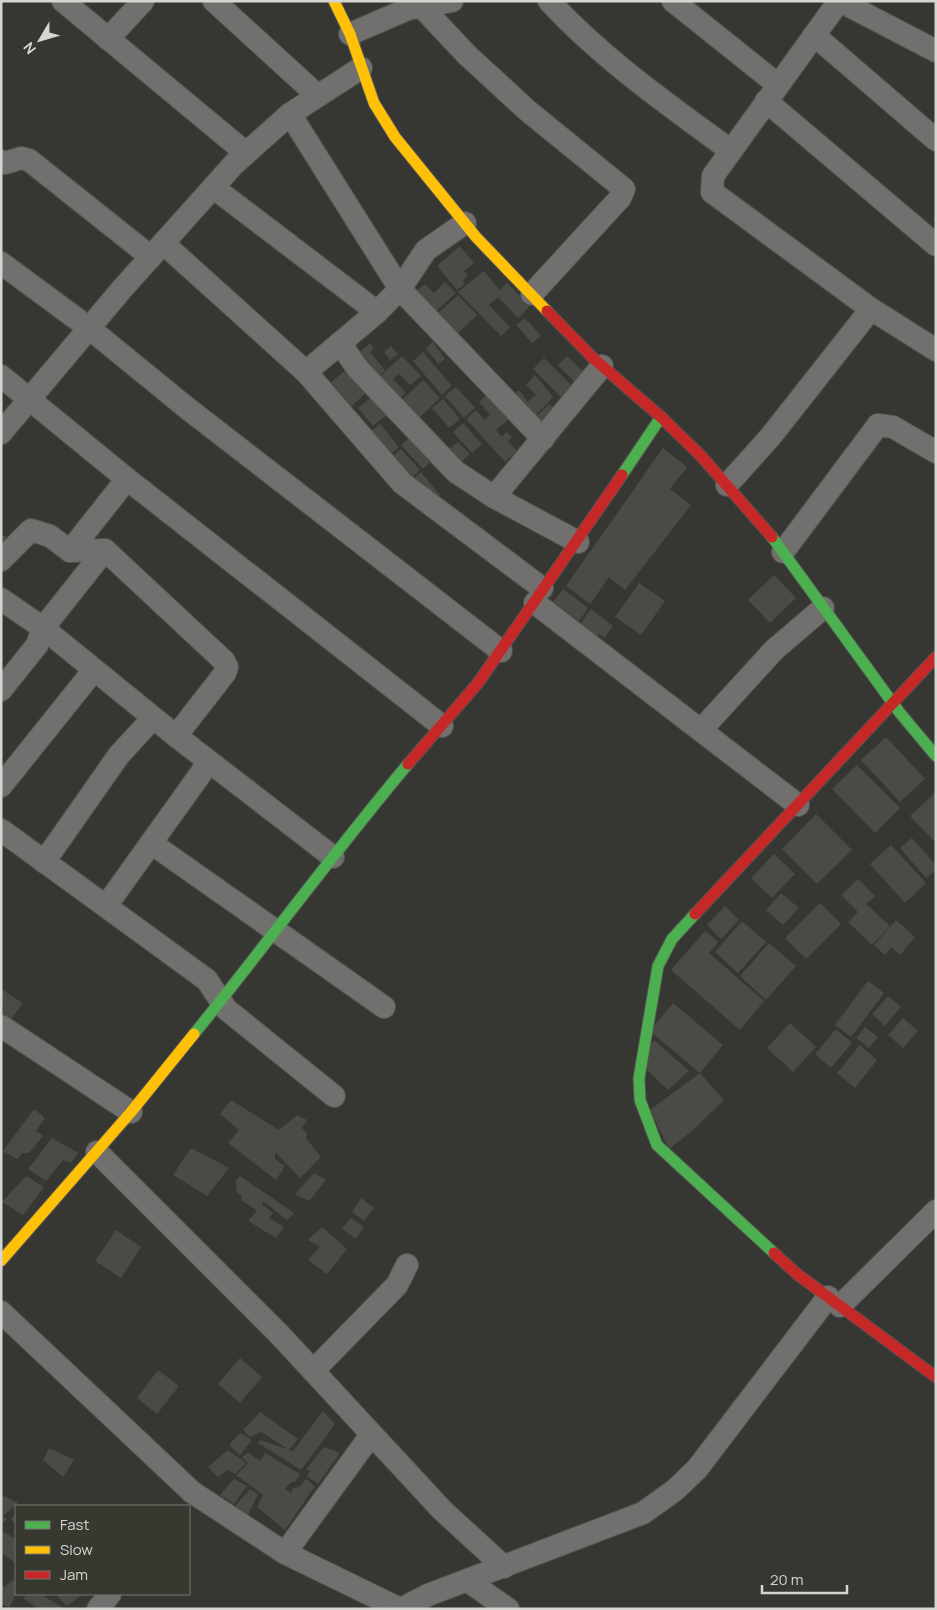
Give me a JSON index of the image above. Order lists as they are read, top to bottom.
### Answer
{
  "legend": ["Fast", "Slow", "Jam"],
  "scale_bar": "20 m",
  "north": "bottom left"
}
